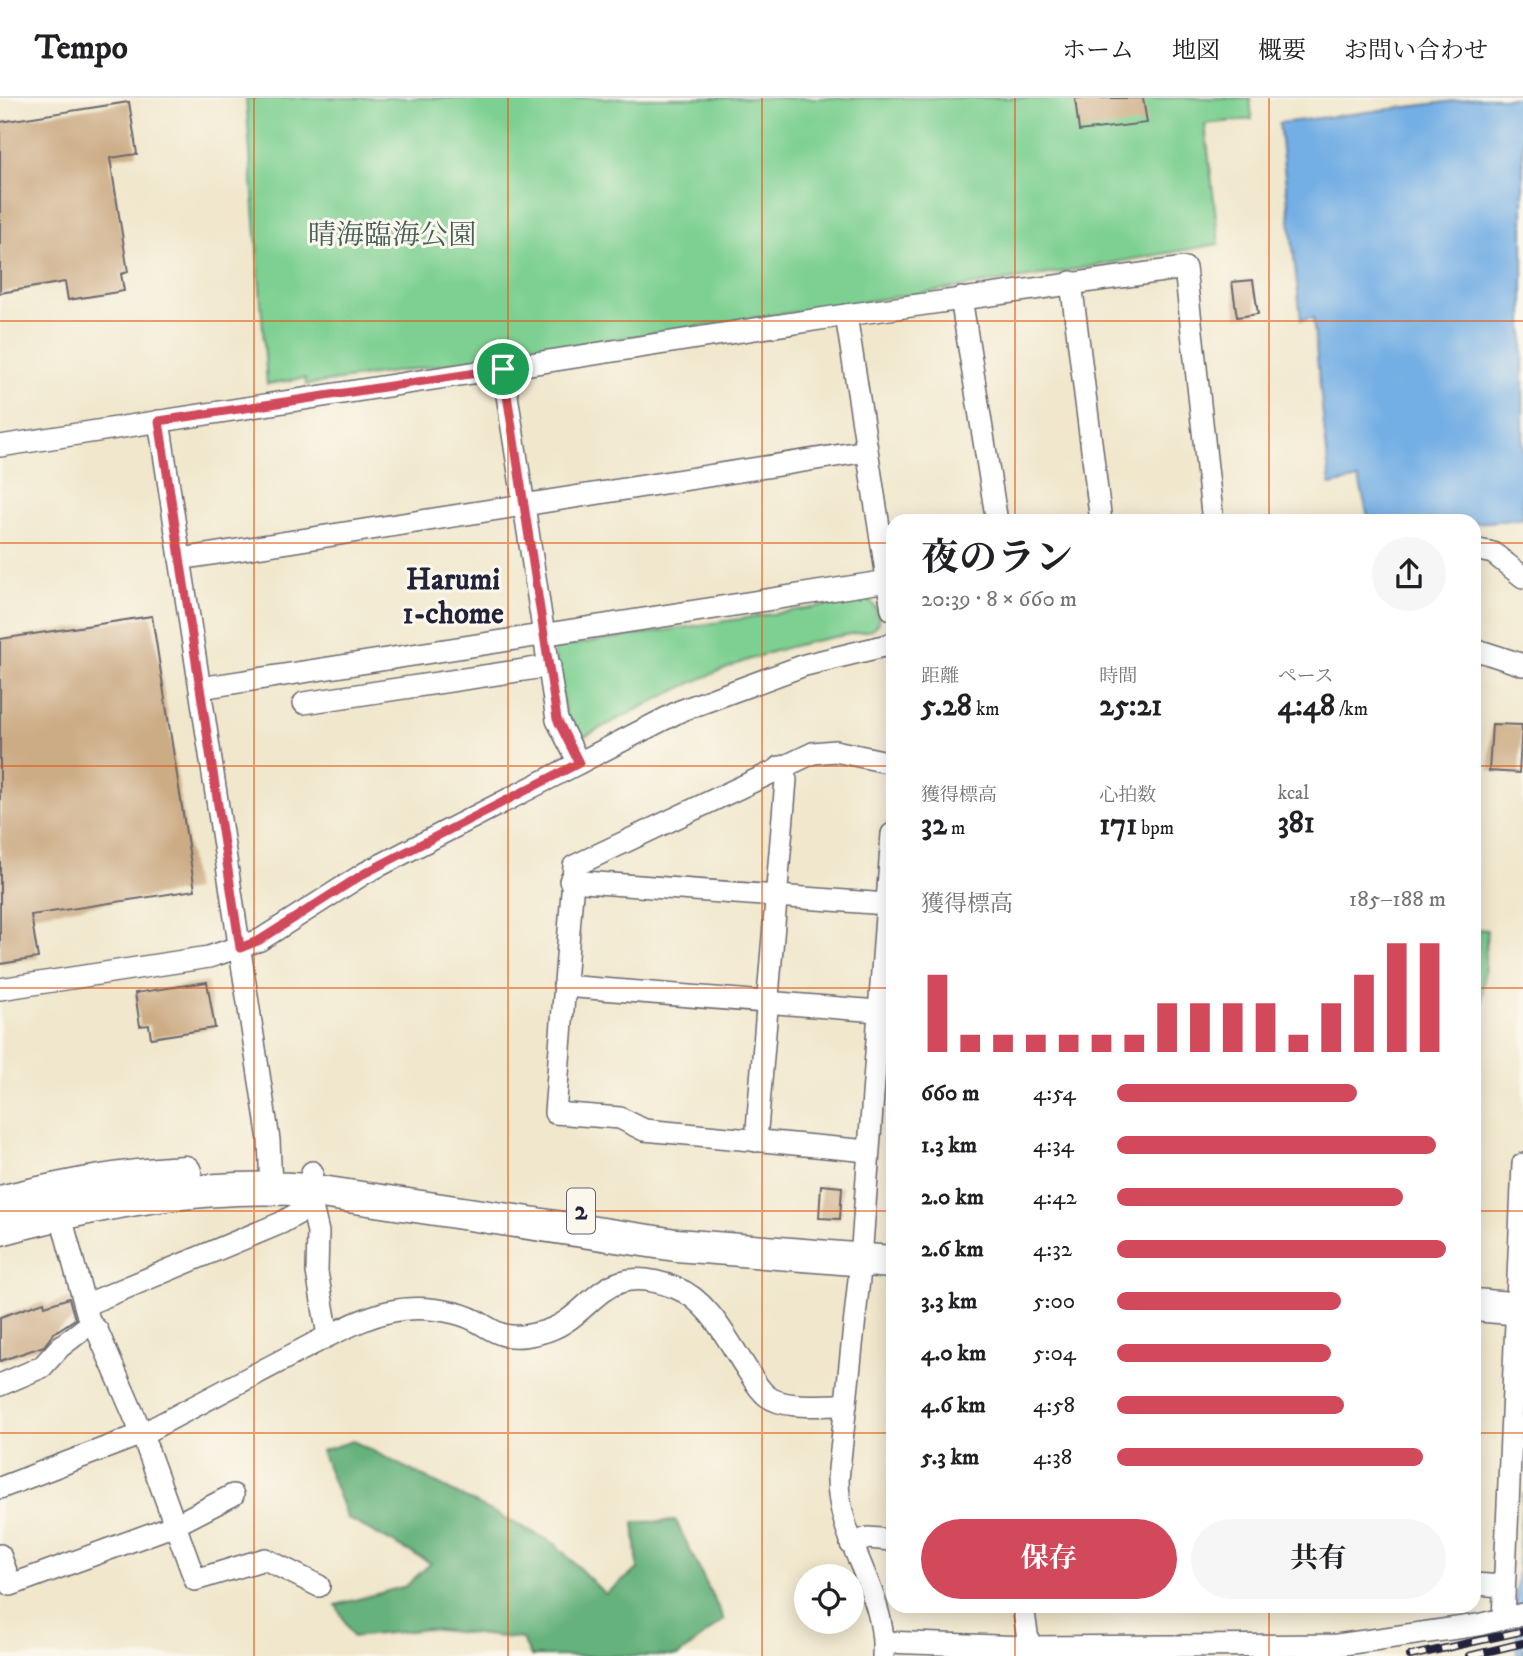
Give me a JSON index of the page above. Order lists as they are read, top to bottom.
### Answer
{
  "streets": {
    "highway": ["2"]
  },
  "districts": ["Harumi 1-chome"],
  "parks": ["晴海臨海公園"],
  "page": {
    "header": "Tempo",
    "nav": [
      "ホーム",
      "地図",
      "概要",
      "お問い合わせ"
    ],
    "heading": ["夜のラン", "20:39 · 8 × 660 m"],
    "stats": [
      ["距離", "5.28 km"],
      ["時間", "25:21"],
      ["ペース", "4:48 /km"],
      ["獲得標高", "32 m"],
      ["心拍数", "171 bpm"],
      ["kcal", "381"]
    ],
    "chart": ["獲得標高", "185–188 m"],
    "list": [
      {
        "name": "660 m",
        "note": "4:54"
      },
      {
        "name": "1.3 km",
        "note": "4:34"
      },
      {
        "name": "2.0 km",
        "note": "4:42"
      },
      {
        "name": "2.6 km",
        "note": "4:32"
      },
      {
        "name": "3.3 km",
        "note": "5:00"
      },
      {
        "name": "4.0 km",
        "note": "5:04"
      },
      {
        "name": "4.6 km",
        "note": "4:58"
      },
      {
        "name": "5.3 km",
        "note": "4:38"
      }
    ],
    "buttons": ["保存", "共有"]
  }
}
